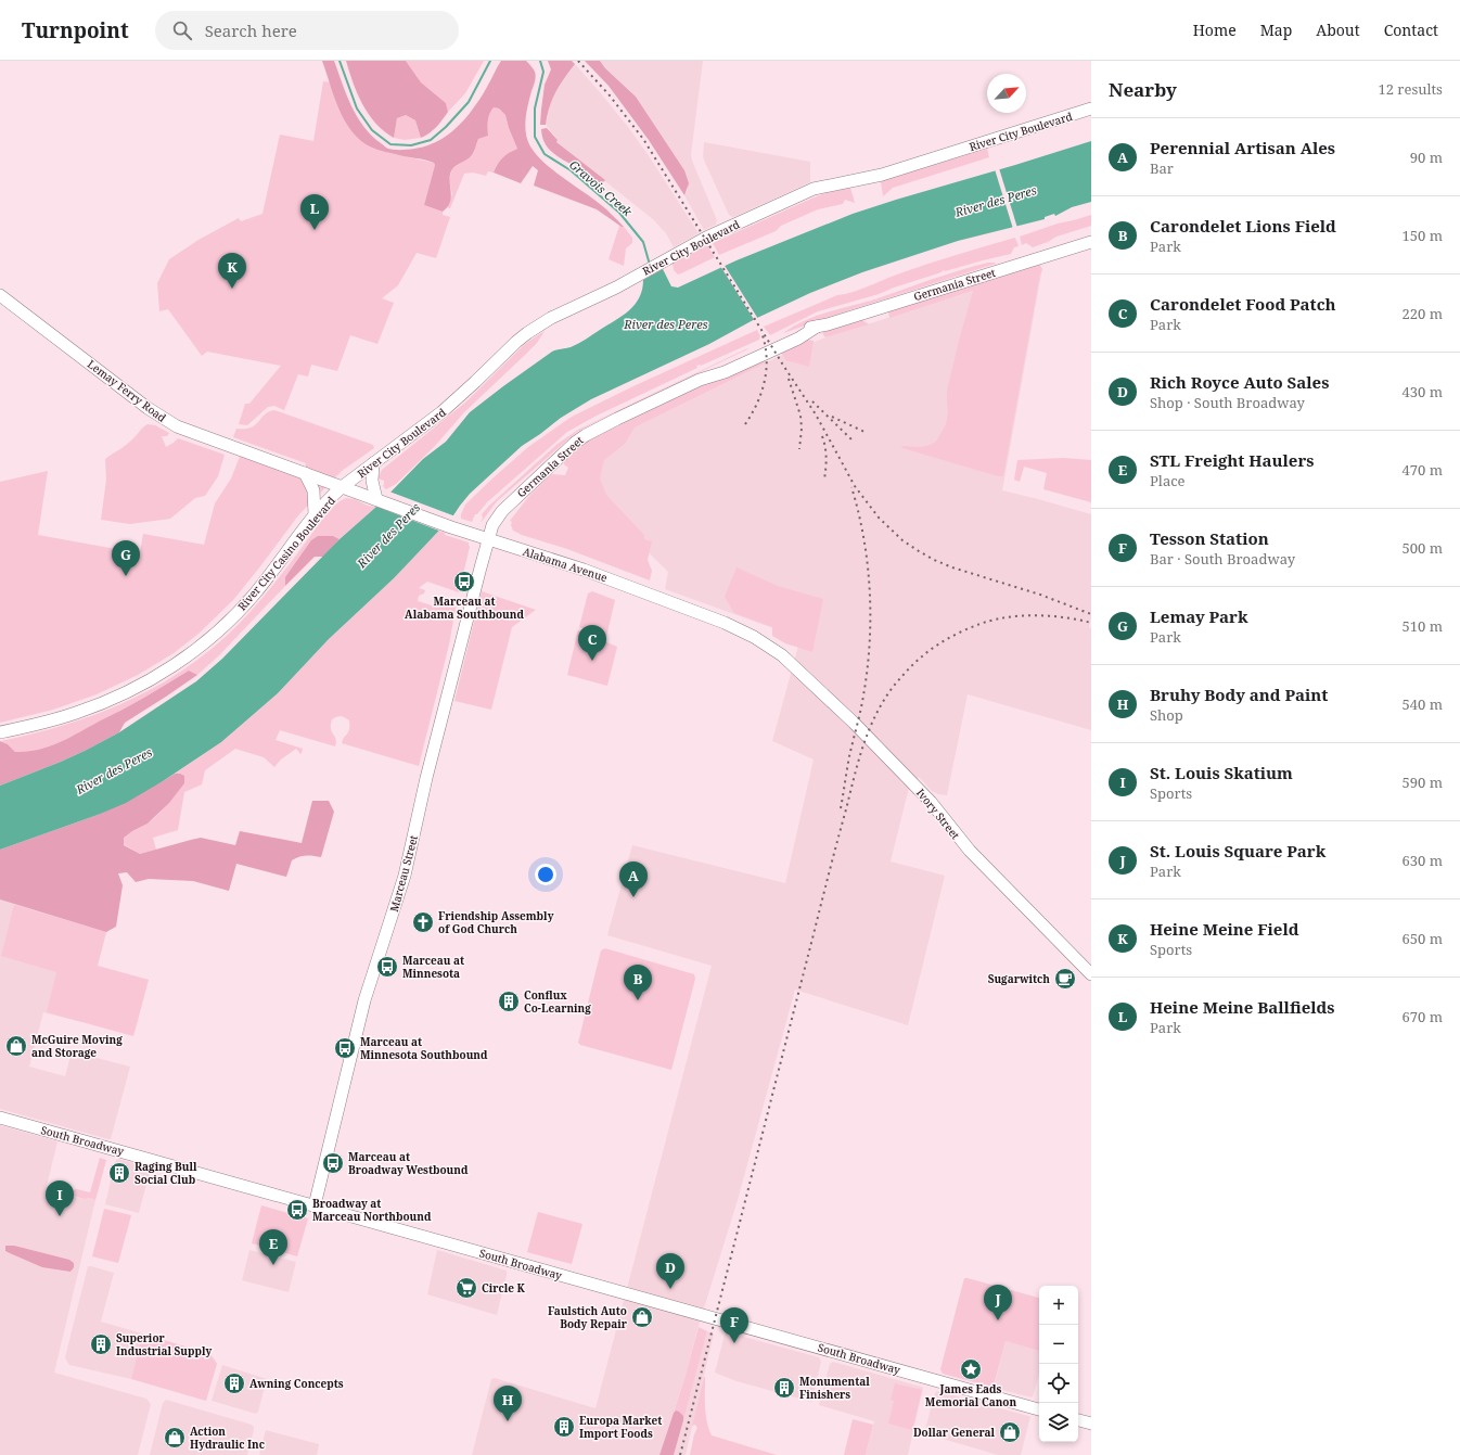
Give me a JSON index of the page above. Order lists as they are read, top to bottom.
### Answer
{
  "streets": {
    "main road": [
      "River City Boulevard",
      "Germania Street",
      "Lemay Ferry Road",
      "River City Casino Boulevard",
      "Alabama Avenue",
      "Ivory Street",
      "Marceau Street",
      "South Broadway"
    ]
  },
  "crossings": [
    ["River City Boulevard", "Lemay Ferry Road"],
    ["River City Boulevard", "River City Casino Boulevard"],
    ["River City Boulevard", "Alabama Avenue"],
    ["Germania Street", "Alabama Avenue"],
    ["Germania Street", "Marceau Street"],
    ["Lemay Ferry Road", "River City Casino Boulevard"],
    ["Lemay Ferry Road", "Alabama Avenue"],
    ["River City Casino Boulevard", "Alabama Avenue"],
    ["Alabama Avenue", "Ivory Street"],
    ["Alabama Avenue", "Marceau Street"],
    ["Marceau Street", "South Broadway"]
  ],
  "water": ["Gravois Creek", "River des Peres"],
  "places": {
    "bus stop": [
      "Marceau at Alabama Southbound",
      "Marceau at Minnesota",
      "Marceau at Minnesota Southbound",
      "Marceau at Broadway Westbound",
      "Broadway at Marceau Northbound"
    ],
    "church": ["Friendship Assembly of God Church"],
    "cafe": ["Sugarwitch"],
    "building": [
      "Conflux Co-Learning",
      "Raging Bull Social Club",
      "Superior Industrial Supply",
      "Awning Concepts",
      "Monumental Finishers",
      "Europa Market Import Foods"
    ],
    "shop": [
      "McGuire Moving and Storage",
      "Faulstich Auto Body Repair",
      "Dollar General",
      "Action Hydraulic Inc"
    ],
    "supermarket": ["Circle K"],
    "place": ["James Eads Memorial Canon"]
  },
  "north": "top right",
  "page": {
    "header": "Turnpoint",
    "search": "Search here",
    "nav": [
      "Home",
      "Map",
      "About",
      "Contact"
    ],
    "heading": ["Nearby", "12 results"],
    "list": [
      {
        "mark": "A",
        "name": "Perennial Artisan Ales",
        "note": "Bar",
        "value": "90 m"
      },
      {
        "mark": "B",
        "name": "Carondelet Lions Field",
        "note": "Park",
        "value": "150 m"
      },
      {
        "mark": "C",
        "name": "Carondelet Food Patch",
        "note": "Park",
        "value": "220 m"
      },
      {
        "mark": "D",
        "name": "Rich Royce Auto Sales",
        "note": "Shop · South Broadway",
        "value": "430 m"
      },
      {
        "mark": "E",
        "name": "STL Freight Haulers",
        "note": "Place",
        "value": "470 m"
      },
      {
        "mark": "F",
        "name": "Tesson Station",
        "note": "Bar · South Broadway",
        "value": "500 m"
      },
      {
        "mark": "G",
        "name": "Lemay Park",
        "note": "Park",
        "value": "510 m"
      },
      {
        "mark": "H",
        "name": "Bruhy Body and Paint",
        "note": "Shop",
        "value": "540 m"
      },
      {
        "mark": "I",
        "name": "St. Louis Skatium",
        "note": "Sports",
        "value": "590 m"
      },
      {
        "mark": "J",
        "name": "St. Louis Square Park",
        "note": "Park",
        "value": "630 m"
      },
      {
        "mark": "K",
        "name": "Heine Meine Field",
        "note": "Sports",
        "value": "650 m"
      },
      {
        "mark": "L",
        "name": "Heine Meine Ballfields",
        "note": "Park",
        "value": "670 m"
      }
    ],
    "pins": [
      "L",
      "K",
      "G",
      "C",
      "A",
      "B",
      "I",
      "E",
      "D",
      "J",
      "F",
      "H"
    ],
    "map_buttons": ["+", "−"]
  }
}
